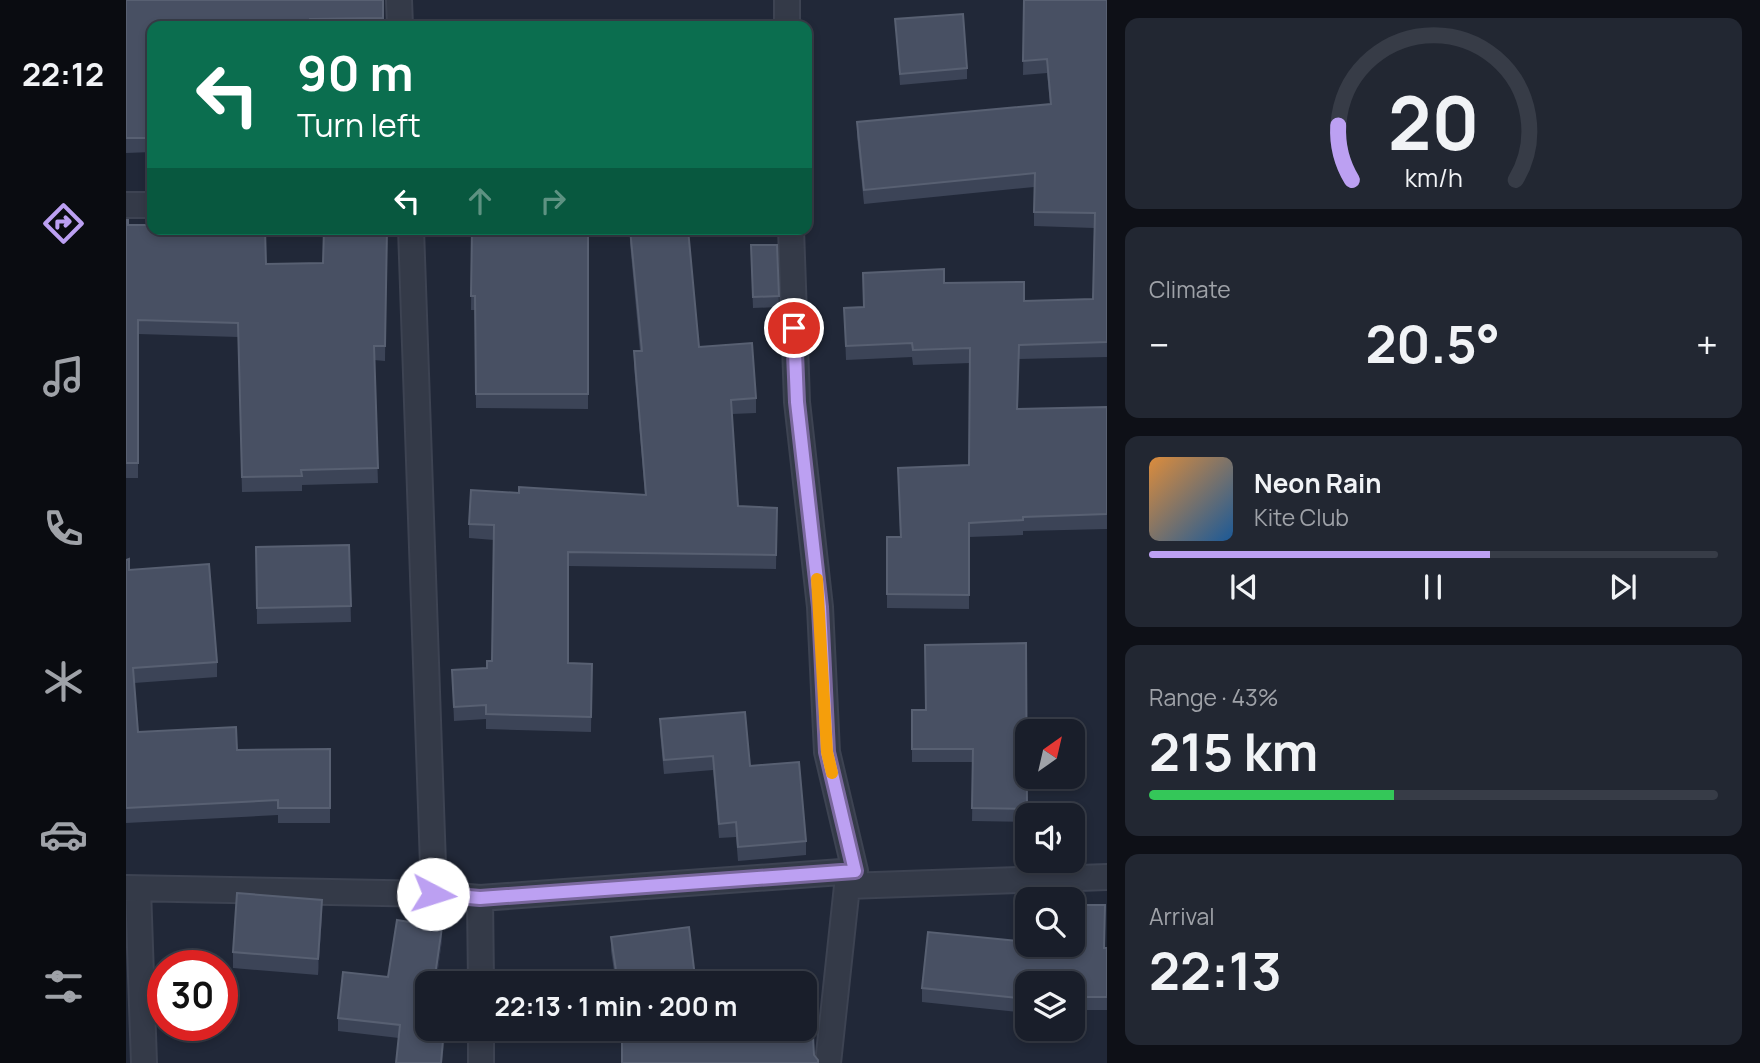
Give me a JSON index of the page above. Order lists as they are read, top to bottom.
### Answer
{
  "north": "top right",
  "page": {
    "tabs": "22:12",
    "turn": ["90 m", "Turn left"],
    "tile": [
      "Climate",
      ["Range · 43%", "215 km"],
      ["Arrival", "22:13"]
    ],
    "heat": ["−", "20.5°", "+"],
    "song": ["Neon Rain", "Kite Club"],
    "limit": "30",
    "trip": "22:13 · 1 min · 200 m",
    "gauge": ["20", "km/h"]
  }
}
